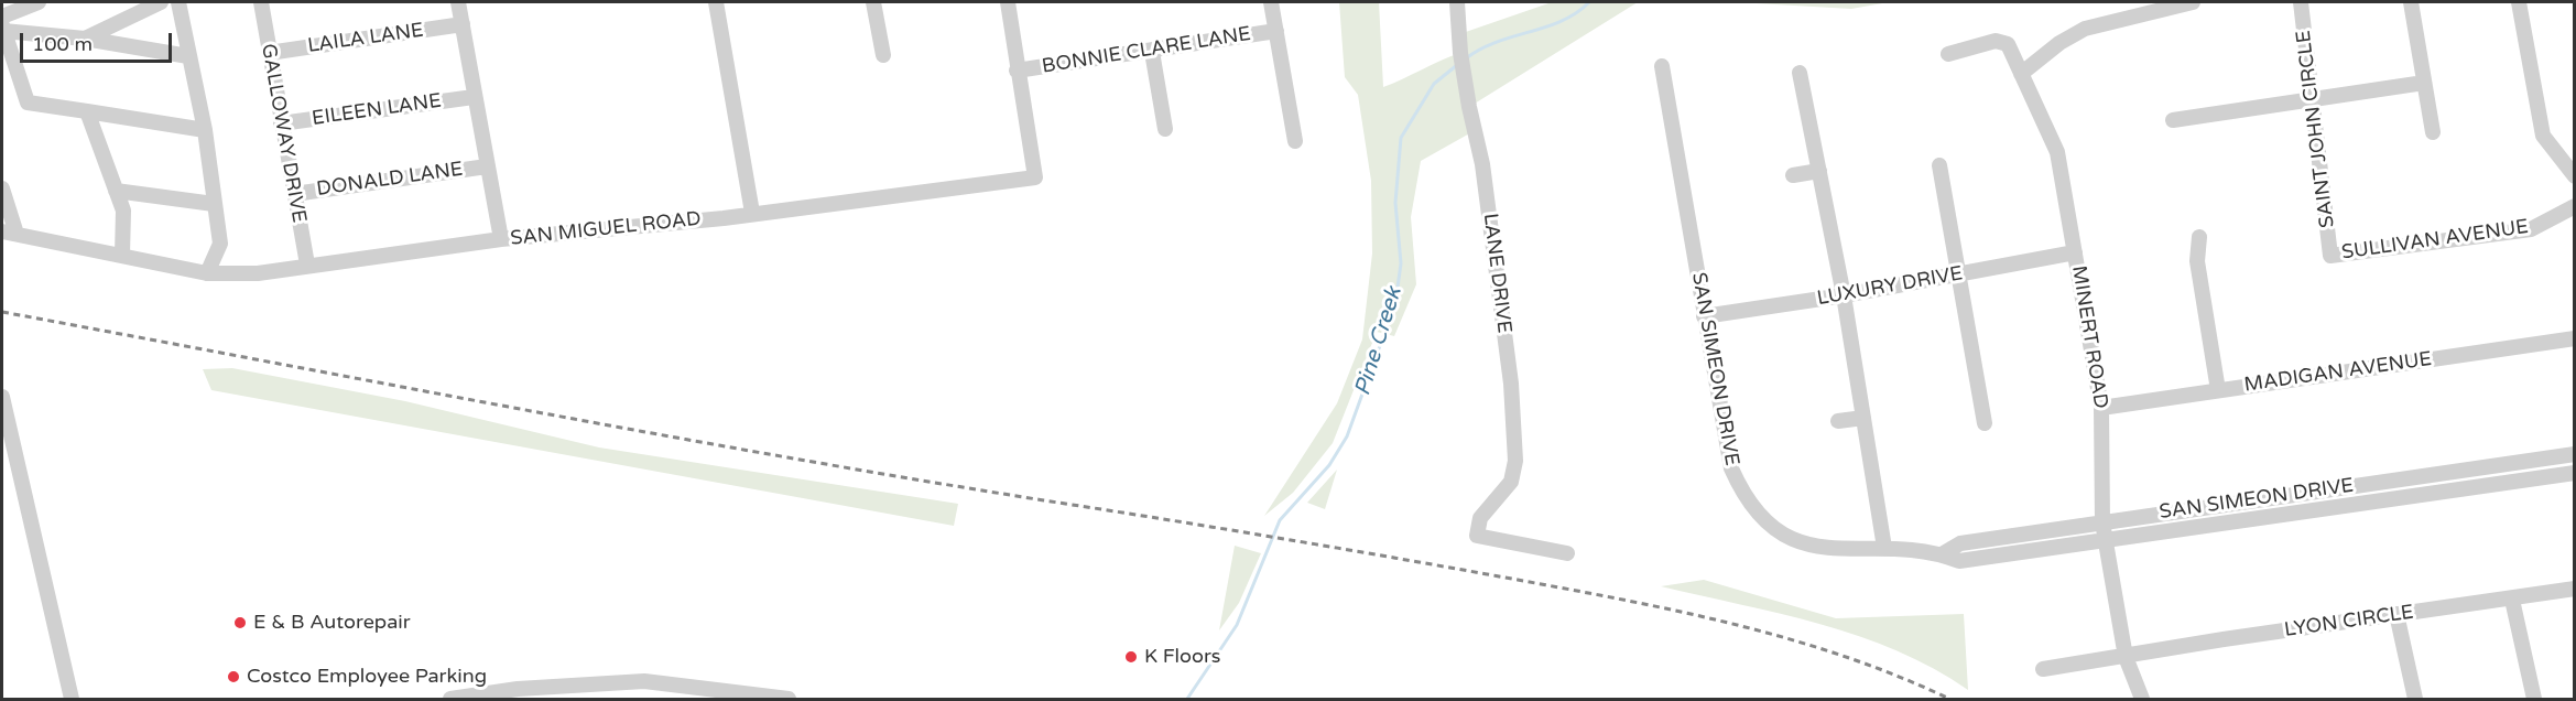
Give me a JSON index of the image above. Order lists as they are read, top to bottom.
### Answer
{
  "streets": {
    "street": [
      "LAILA LANE",
      "BONNIE CLARE LANE",
      "EILEEN LANE",
      "SAINT JOHN CIRCLE",
      "GALLOWAY DRIVE",
      "DONALD LANE",
      "SAN MIGUEL ROAD",
      "SULLIVAN AVENUE",
      "LANE DRIVE",
      "LUXURY DRIVE",
      "MINERT ROAD",
      "SAN SIMEON DRIVE",
      "MADIGAN AVENUE",
      "LYON CIRCLE"
    ]
  },
  "crossings": [
    ["LAILA LANE", "GALLOWAY DRIVE"],
    ["BONNIE CLARE LANE", "SAN MIGUEL ROAD"],
    ["EILEEN LANE", "GALLOWAY DRIVE"],
    ["SAINT JOHN CIRCLE", "SULLIVAN AVENUE"],
    ["GALLOWAY DRIVE", "DONALD LANE"],
    ["GALLOWAY DRIVE", "SAN MIGUEL ROAD"],
    ["LUXURY DRIVE", "MINERT ROAD"],
    ["LUXURY DRIVE", "SAN SIMEON DRIVE"],
    ["MINERT ROAD", "SAN SIMEON DRIVE"],
    ["MINERT ROAD", "MADIGAN AVENUE"],
    ["MINERT ROAD", "LYON CIRCLE"]
  ],
  "water": ["Pine Creek"],
  "places": ["E & B Autorepair", "K Floors", "Costco Employee Parking"],
  "scale_bar": "100 m"
}
